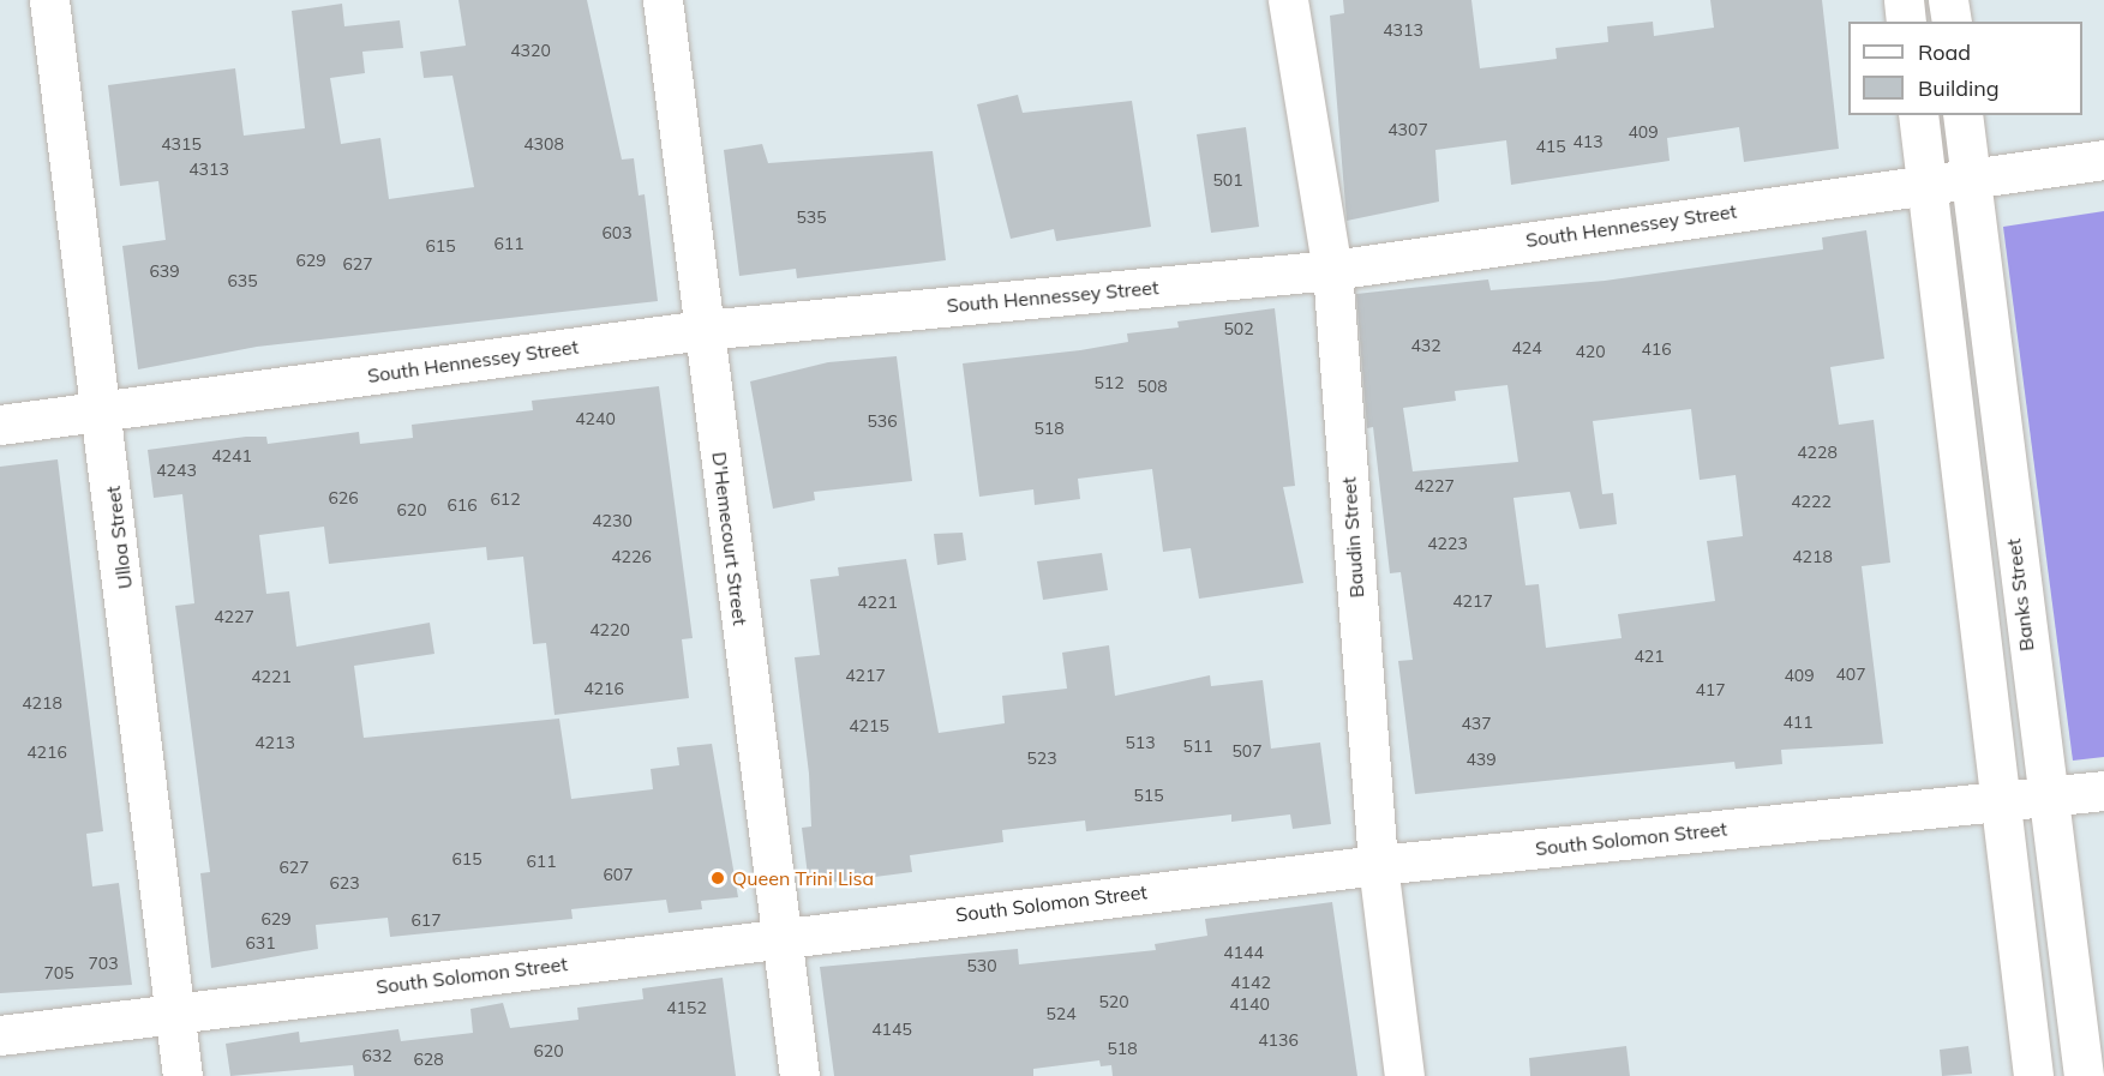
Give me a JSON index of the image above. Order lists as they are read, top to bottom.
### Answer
{
  "streets": {
    "street": [
      "South Hennessey Street",
      "Ulloa Street",
      "Baudin Street",
      "D'Hemecourt Street",
      "Banks Street",
      "South Solomon Street"
    ]
  },
  "crossings": [
    ["South Hennessey Street", "Ulloa Street"],
    ["South Hennessey Street", "Baudin Street"],
    ["South Hennessey Street", "D'Hemecourt Street"],
    ["South Hennessey Street", "Banks Street"],
    ["Ulloa Street", "South Solomon Street"],
    ["Baudin Street", "South Solomon Street"],
    ["D'Hemecourt Street", "South Solomon Street"],
    ["Banks Street", "South Solomon Street"]
  ],
  "places": ["Queen Trini Lisa"],
  "house_numbers": [
    "4313",
    "4320",
    "4307",
    "409",
    "413",
    "4315",
    "4308",
    "415",
    "4313",
    "501",
    "535",
    "603",
    "611",
    "615",
    "629",
    "627",
    "639",
    "635",
    "502",
    "432",
    "424",
    "416",
    "420",
    "512",
    "508",
    "4240",
    "536",
    "518",
    "4228",
    "4241",
    "4243",
    "4227",
    "626",
    "612",
    "4222",
    "616",
    "620",
    "4230",
    "4223",
    "4226",
    "4218",
    "4217",
    "4221",
    "4227",
    "4220",
    "421",
    "407",
    "4217",
    "409",
    "4221",
    "4216",
    "417",
    "4218",
    "411",
    "437",
    "4215",
    "4213",
    "513",
    "511",
    "507",
    "4216",
    "523",
    "439",
    "515",
    "615",
    "611",
    "627",
    "607",
    "623",
    "629",
    "617",
    "631",
    "4144",
    "703",
    "530",
    "705",
    "4142",
    "520",
    "4140",
    "4152",
    "524",
    "4145",
    "4136",
    "518",
    "620",
    "632",
    "628"
  ],
  "legend": ["Road", "Building"]
}
